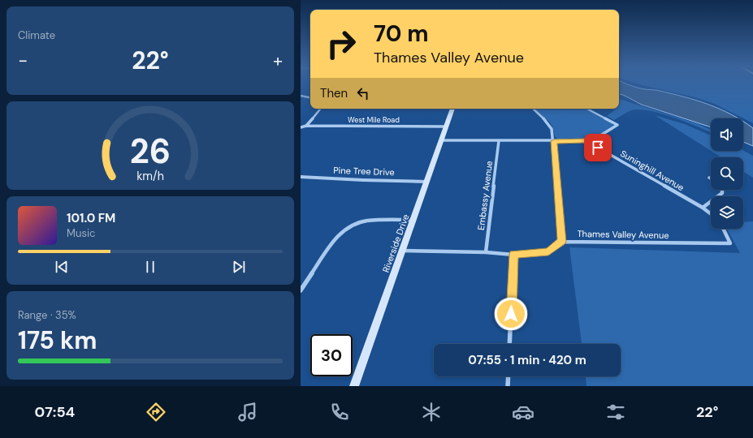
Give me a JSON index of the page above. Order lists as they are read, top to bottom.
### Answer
{
  "streets": {
    "main road": ["Riverside Drive"],
    "street": [
      "West Mile Road",
      "Suninghill Avenue",
      "Pine Tree Drive",
      "Embassy Avenue",
      "Thames Valley Avenue"
    ]
  },
  "crossings": [
    ["West Mile Road", "Riverside Drive"],
    ["Suninghill Avenue", "Embassy Avenue"],
    ["Suninghill Avenue", "Riverside Drive"],
    ["Pine Tree Drive", "Riverside Drive"]
  ],
  "page": {
    "tile": [
      "Climate",
      ["Range · 35%", "175 km"]
    ],
    "turn": ["70 m", "Thames Valley Avenue"],
    "heat": ["−", "22°", "+"],
    "then": "Then",
    "song": ["101.0 FM", "Music"],
    "limit": "30",
    "trip": "07:55 · 1 min · 420 m",
    "tabs": ["07:54", "22°"],
    "gauge": ["26", "km/h"]
  }
}
